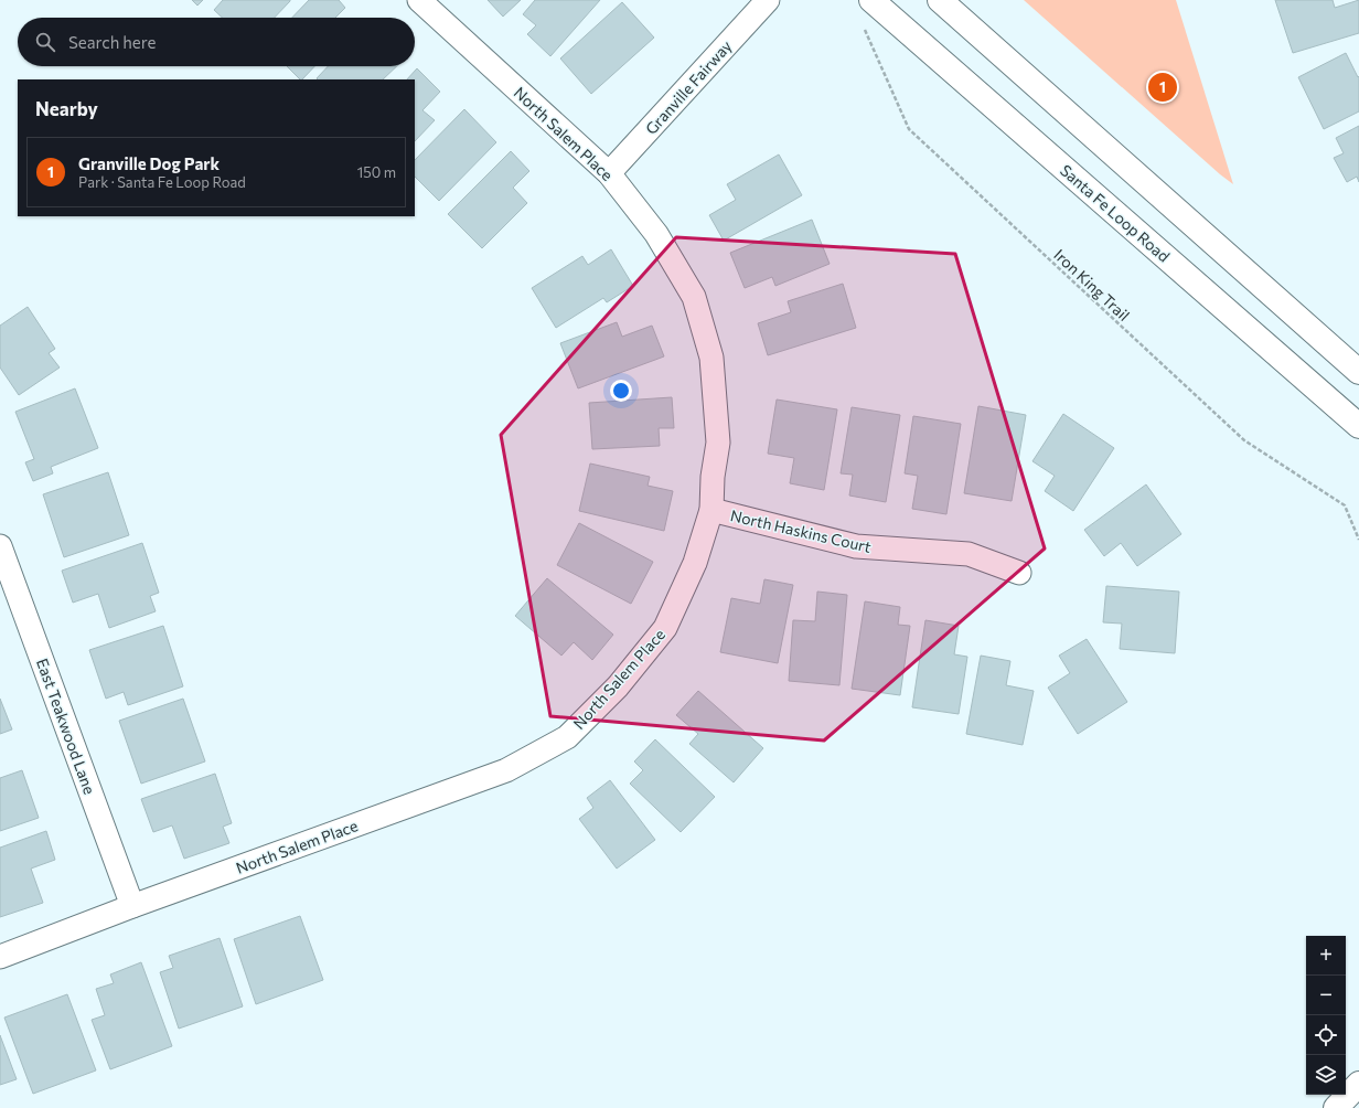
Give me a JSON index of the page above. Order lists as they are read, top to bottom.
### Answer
{
  "streets": {
    "main road": ["Santa Fe Loop Road"],
    "street": [
      "Granville Fairway",
      "North Salem Place",
      "North Haskins Court",
      "East Teakwood Lane"
    ],
    "path": ["Iron King Trail"]
  },
  "crossings": [
    ["Granville Fairway", "North Salem Place"],
    ["North Salem Place", "North Haskins Court"],
    ["North Salem Place", "East Teakwood Lane"]
  ],
  "page": {
    "search": "Search here",
    "pins": "1",
    "heading": "Nearby",
    "list": [
      {
        "mark": "1",
        "name": "Granville Dog Park",
        "note": "Park · Santa Fe Loop Road",
        "value": "150 m"
      }
    ],
    "map_buttons": ["+", "−"]
  }
}
